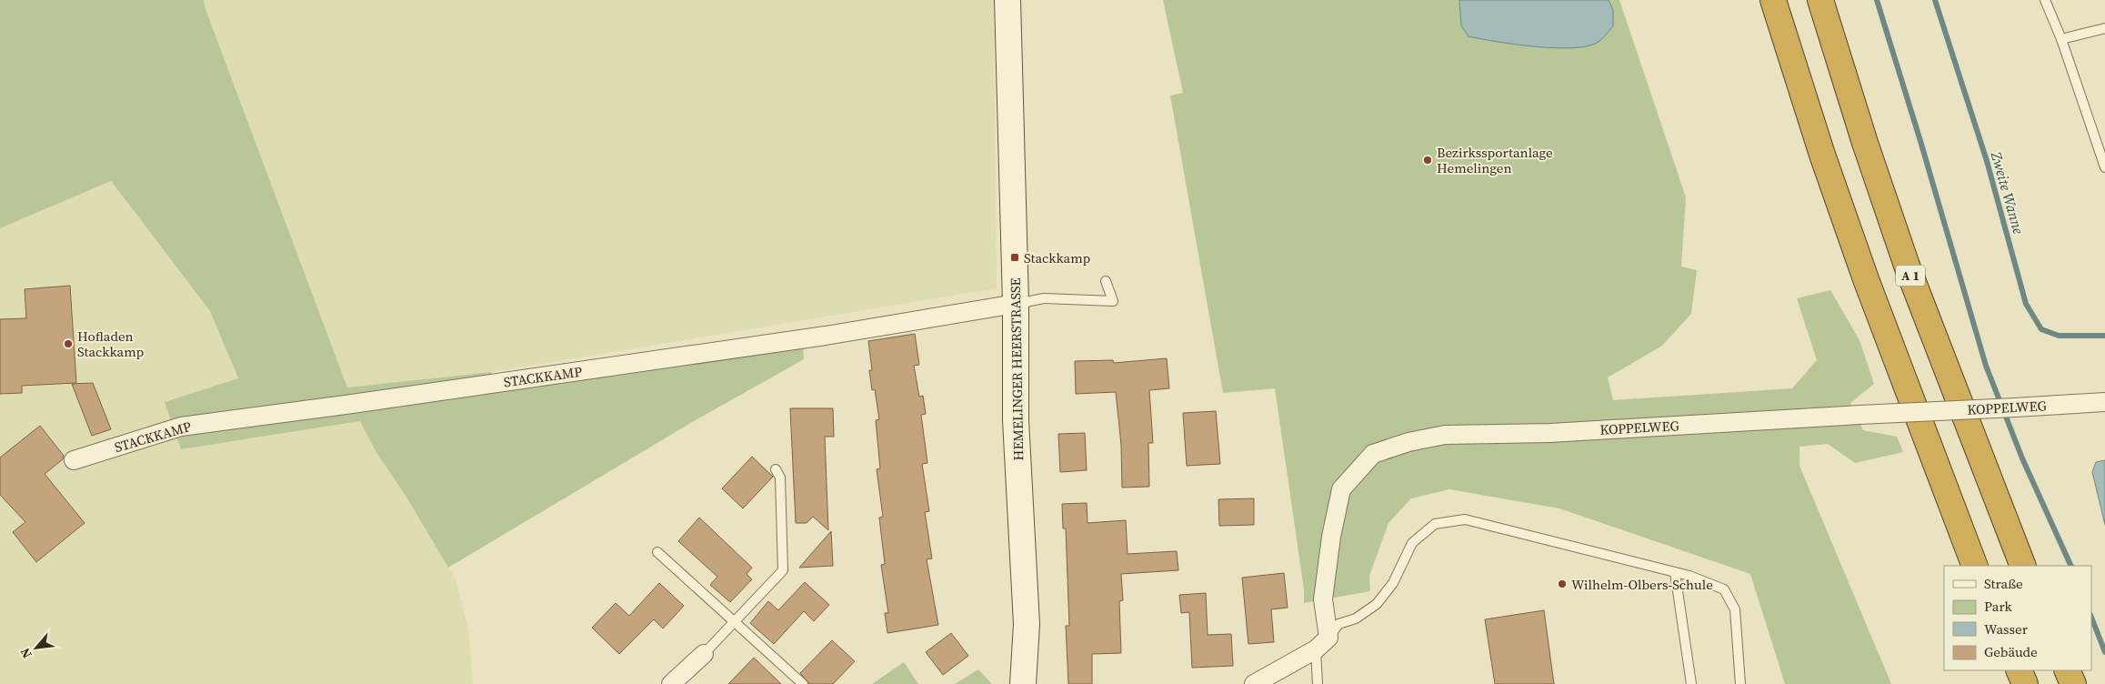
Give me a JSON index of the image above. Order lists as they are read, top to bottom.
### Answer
{
  "streets": {
    "highway": ["A 1"],
    "main road": ["HEMELINGER HEERSTRASSE"],
    "street": ["STACKKAMP", "KOPPELWEG"]
  },
  "crossings": [
    ["HEMELINGER HEERSTRASSE", "STACKKAMP"]
  ],
  "water": ["Zweite Wanne"],
  "places": {
    "other": ["Bezirkssportanlage Hemelingen", "Hofladen Stackkamp", "Wilhelm-Olbers-Schule"],
    "transit": ["Stackkamp"]
  },
  "legend": [
    "Straße",
    "Park",
    "Wasser",
    "Gebäude"
  ],
  "north": "bottom left"
}
